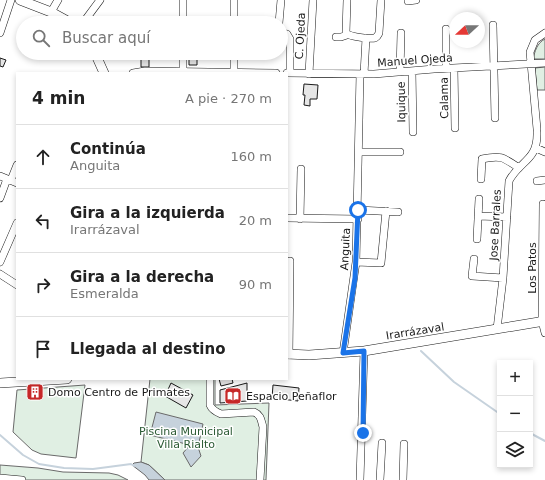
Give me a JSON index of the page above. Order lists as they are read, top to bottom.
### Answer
{
  "streets": {
    "main road": ["Irarrázaval"],
    "street": [
      "C. Ojeda",
      "Manuel Ojeda",
      "Calama",
      "Iquique",
      "Jose Barrales",
      "Anguita",
      "Los Patos"
    ]
  },
  "crossings": [
    ["C. Ojeda", "Manuel Ojeda"],
    ["Manuel Ojeda", "Calama"],
    ["Manuel Ojeda", "Iquique"],
    ["Manuel Ojeda", "Anguita"],
    ["Jose Barrales", "Irarrázaval"],
    ["Anguita", "Irarrázaval"],
    ["Los Patos", "Irarrázaval"]
  ],
  "parks": ["Piscina Municipal Villa Rialto"],
  "places": {
    "building": ["Domo Centro de Primates"],
    "library": ["Espacio Peñaflor"]
  },
  "north": "left",
  "page": {
    "search": "Buscar aquí",
    "heading": ["4 min", "A pie · 270 m"],
    "list": [
      ["Continúa", "Anguita", "160 m"],
      ["Gira a la izquierda", "Irarrázaval", "20 m"],
      ["Gira a la derecha", "Esmeralda", "90 m"],
      "Llegada al destino"
    ],
    "map_buttons": ["+", "−"]
  }
}
